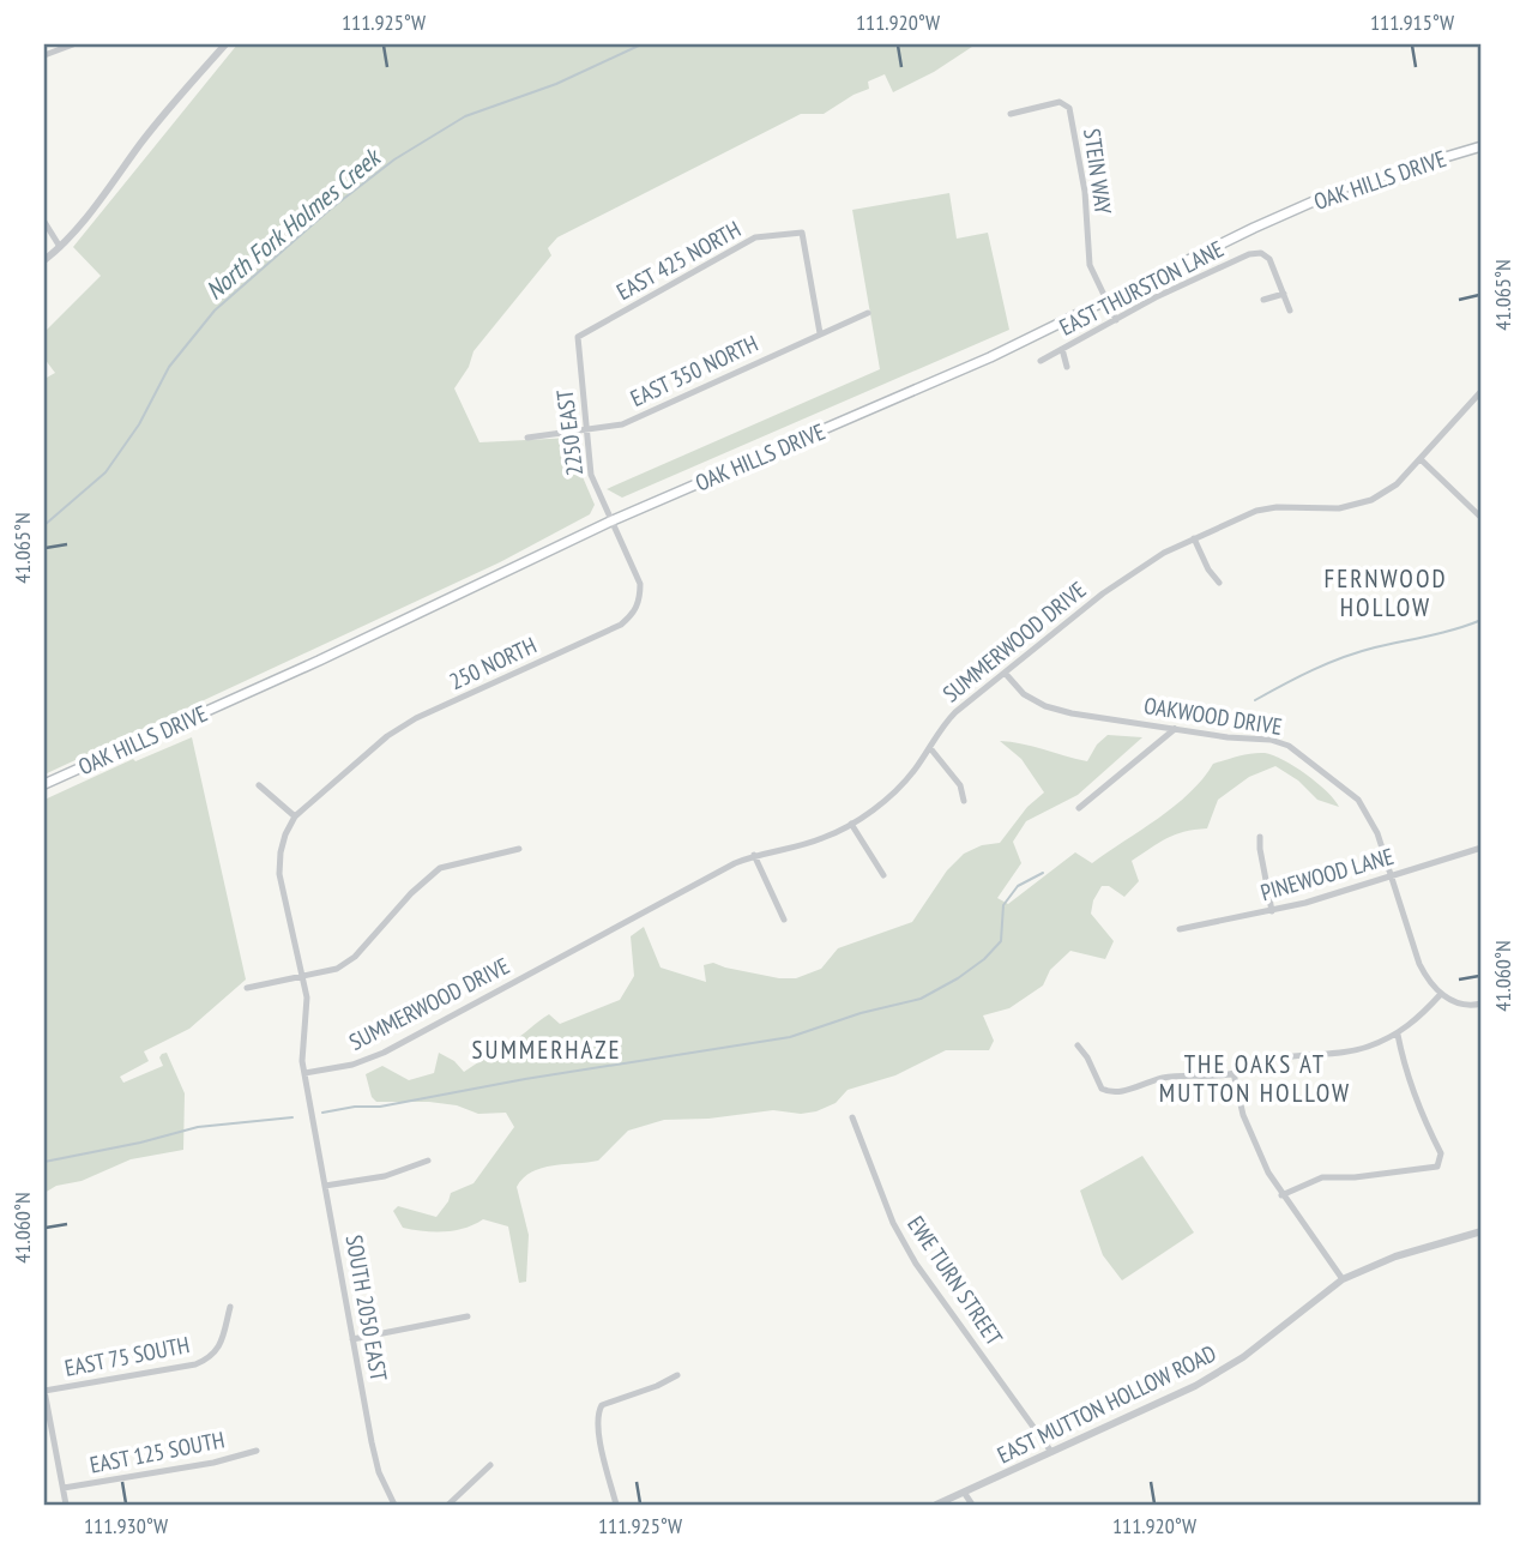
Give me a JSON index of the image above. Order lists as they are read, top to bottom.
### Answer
{
  "streets": {
    "main road": ["OAK HILLS DRIVE"],
    "street": [
      "STEIN WAY",
      "EAST 425 NORTH",
      "EAST THURSTON LANE",
      "EAST 350 NORTH",
      "2250 EAST",
      "SUMMERWOOD DRIVE",
      "250 NORTH",
      "OAKWOOD DRIVE",
      "PINEWOOD LANE",
      "EWE TURN STREET",
      "SOUTH 2050 EAST",
      "EAST 75 SOUTH",
      "EAST MUTTON HOLLOW ROAD",
      "EAST 125 SOUTH"
    ]
  },
  "crossings": [
    ["STEIN WAY", "OAK HILLS DRIVE"],
    ["OAK HILLS DRIVE", "2250 EAST"],
    ["OAK HILLS DRIVE", "250 NORTH"],
    ["EAST 425 NORTH", "EAST 350 NORTH"],
    ["EAST 425 NORTH", "2250 EAST"],
    ["EAST 350 NORTH", "2250 EAST"],
    ["2250 EAST", "250 NORTH"],
    ["SUMMERWOOD DRIVE", "OAKWOOD DRIVE"],
    ["SUMMERWOOD DRIVE", "SOUTH 2050 EAST"],
    ["250 NORTH", "SOUTH 2050 EAST"],
    ["OAKWOOD DRIVE", "PINEWOOD LANE"],
    ["EWE TURN STREET", "EAST MUTTON HOLLOW ROAD"]
  ],
  "districts": ["FERNWOOD HOLLOW", "SUMMERHAZE", "THE OAKS AT MUTTON HOLLOW"],
  "water": ["North Fork Holmes Creek"],
  "coordinates": [
    "111.925°W",
    "111.920°W",
    "111.915°W",
    "41.065°N",
    "41.060°N",
    "111.930°W"
  ]
}
